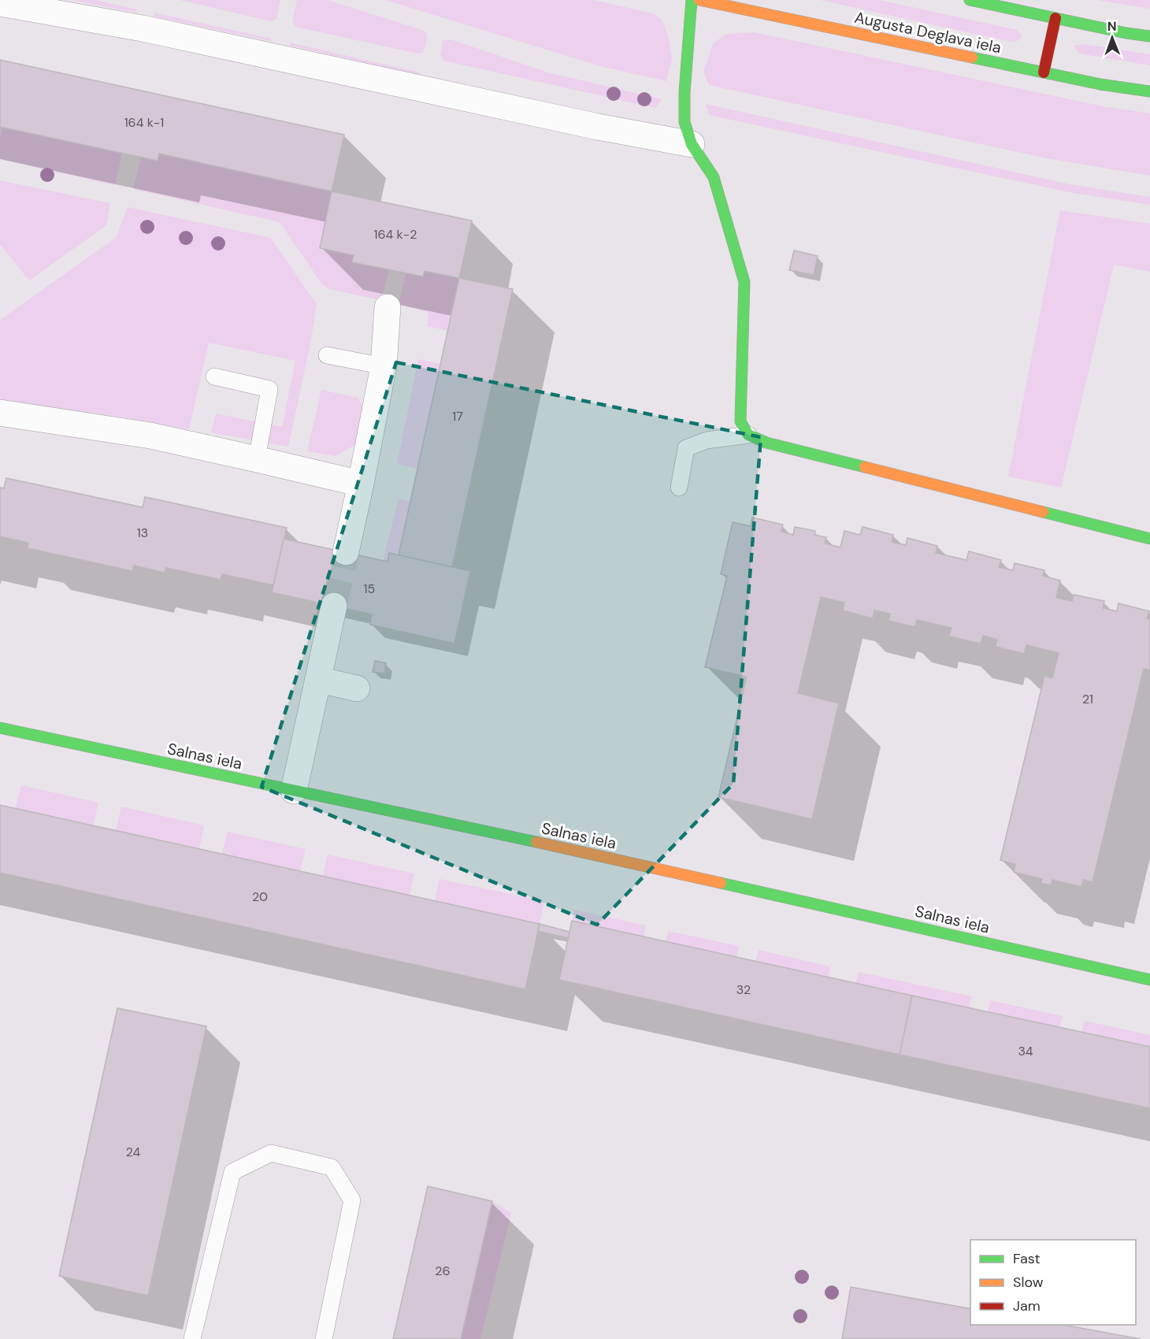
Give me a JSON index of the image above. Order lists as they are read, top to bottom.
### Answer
{
  "streets": {
    "street": ["Augusta Deglava iela", "Salnas iela"]
  },
  "house_numbers": [
    "164 k-1",
    "164 k-2",
    "17",
    "13",
    "15",
    "21",
    "20",
    "32",
    "34",
    "24",
    "26"
  ],
  "legend": ["Fast", "Slow", "Jam"],
  "north": "top"
}
